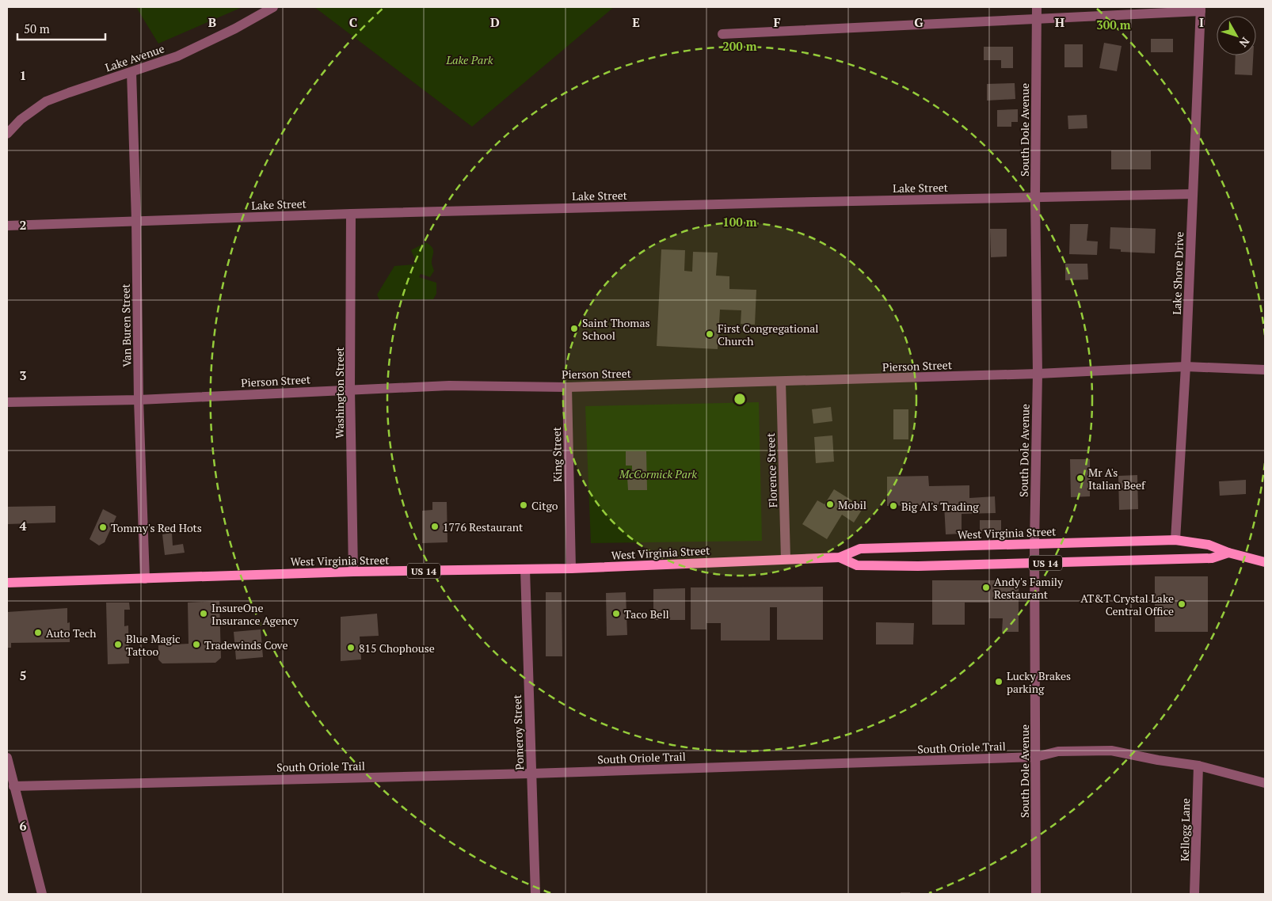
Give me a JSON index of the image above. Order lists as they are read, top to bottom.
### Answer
{
  "streets": {
    "main road": ["West Virginia Street", "US 14"],
    "street": [
      "Lake Avenue",
      "South Dole Avenue",
      "Lake Street",
      "Lake Shore Drive",
      "Van Buren Street",
      "Pierson Street",
      "Washington Street",
      "King Street",
      "Florence Street",
      "Pomeroy Street",
      "South Oriole Trail",
      "Kellogg Lane"
    ]
  },
  "crossings": [
    ["Lake Avenue", "Van Buren Street"],
    ["South Dole Avenue", "Lake Street"],
    ["South Dole Avenue", "Pierson Street"],
    ["South Dole Avenue", "West Virginia Street"],
    ["South Dole Avenue", "South Oriole Trail"],
    ["Lake Street", "Lake Shore Drive"],
    ["Lake Street", "Van Buren Street"],
    ["Lake Street", "Washington Street"],
    ["Lake Shore Drive", "Pierson Street"],
    ["Lake Shore Drive", "West Virginia Street"],
    ["Lake Shore Drive", "US 14"],
    ["Van Buren Street", "Pierson Street"],
    ["Van Buren Street", "West Virginia Street"],
    ["Pierson Street", "Washington Street"],
    ["Pierson Street", "King Street"],
    ["Pierson Street", "Florence Street"],
    ["Washington Street", "West Virginia Street"],
    ["King Street", "West Virginia Street"],
    ["Florence Street", "West Virginia Street"],
    ["West Virginia Street", "US 14"],
    ["West Virginia Street", "Pomeroy Street"],
    ["Pomeroy Street", "South Oriole Trail"],
    ["South Oriole Trail", "Kellogg Lane"]
  ],
  "parks": ["Lake Park", "McCormick Park"],
  "places": [
    "Saint Thomas School",
    "First Congregational Church",
    "Mr A's Italian Beef",
    "Mobil",
    "Citgo",
    "Big Al's Trading",
    "1776 Restaurant",
    "Tommy's Red Hots",
    "Andy's Family Restaurant",
    "AT&T Crystal Lake Central Office",
    "InsureOne Insurance Agency",
    "Taco Bell",
    "Auto Tech",
    "Blue Magic Tattoo",
    "Tradewinds Cove",
    "815 Chophouse",
    "Lucky Brakes parking"
  ],
  "scale_bar": "50 m",
  "north": "bottom right",
  "grid": {
    "columns": [
      "B",
      "C",
      "D",
      "E",
      "F",
      "G",
      "H",
      "I"
    ],
    "rows": [
      "1",
      "2",
      "3",
      "4",
      "5",
      "6"
    ]
  },
  "rings": ["300 m", "200 m", "100 m"]
}
